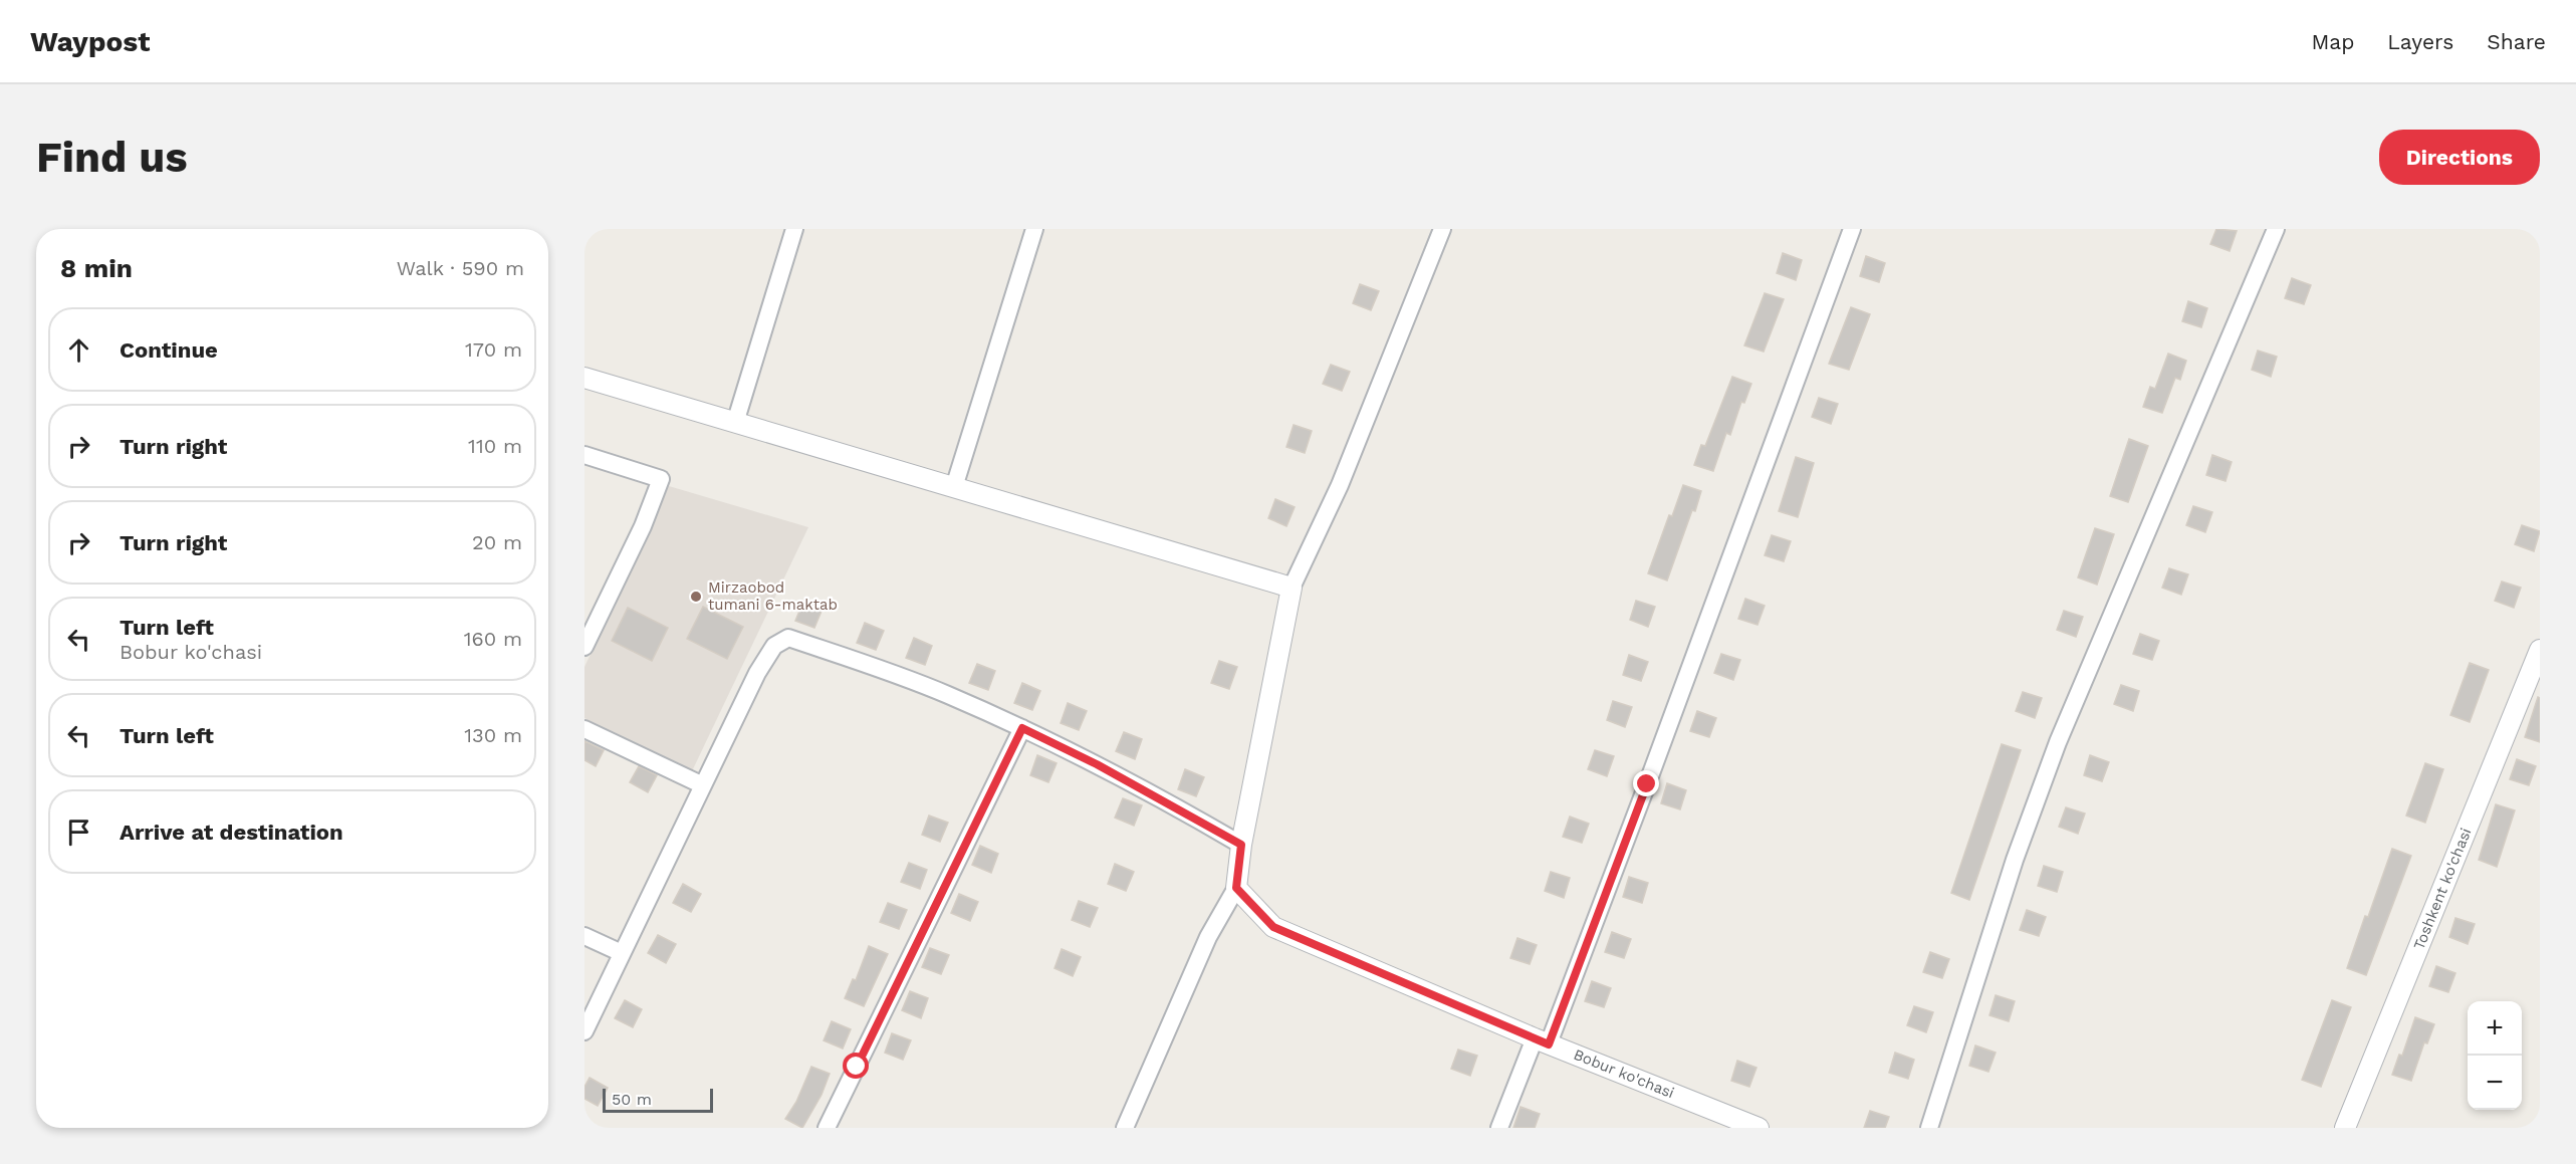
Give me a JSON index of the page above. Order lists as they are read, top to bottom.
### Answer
{
  "streets": {
    "street": ["Toshkent ko'chasi", "Bobur ko'chasi"]
  },
  "places": ["Mirzaobod tumani 6-maktab"],
  "scale_bar": "50 m",
  "page": {
    "header": "Waypost",
    "nav": ["Map", "Layers", "Share"],
    "buttons": "Directions",
    "title": "Find us",
    "heading": ["8 min", "Walk · 590 m"],
    "list": [
      ["Continue", "170 m"],
      ["Turn right", "110 m"],
      ["Turn right", "20 m"],
      ["Turn left", "Bobur ko'chasi", "160 m"],
      ["Turn left", "130 m"],
      "Arrive at destination"
    ],
    "map_buttons": ["+", "−"],
    "scale": "50 m"
  }
}
